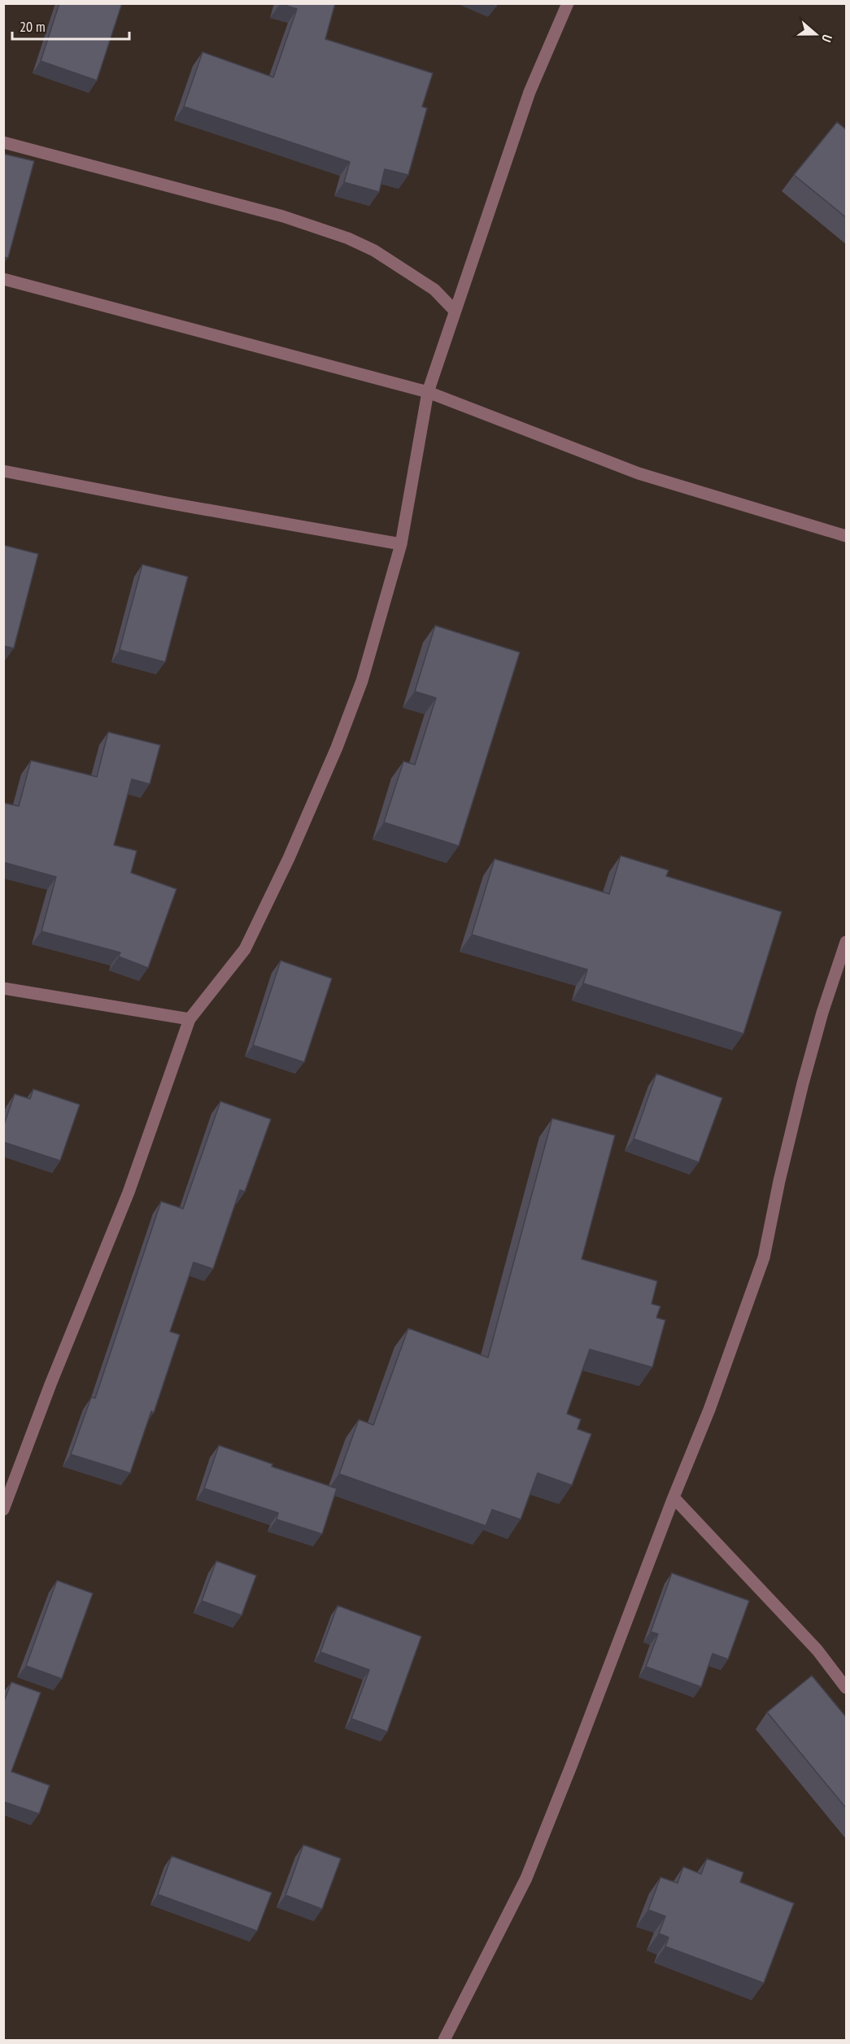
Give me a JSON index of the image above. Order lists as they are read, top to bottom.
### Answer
{
  "scale_bar": "20 m",
  "north": "right"
}
